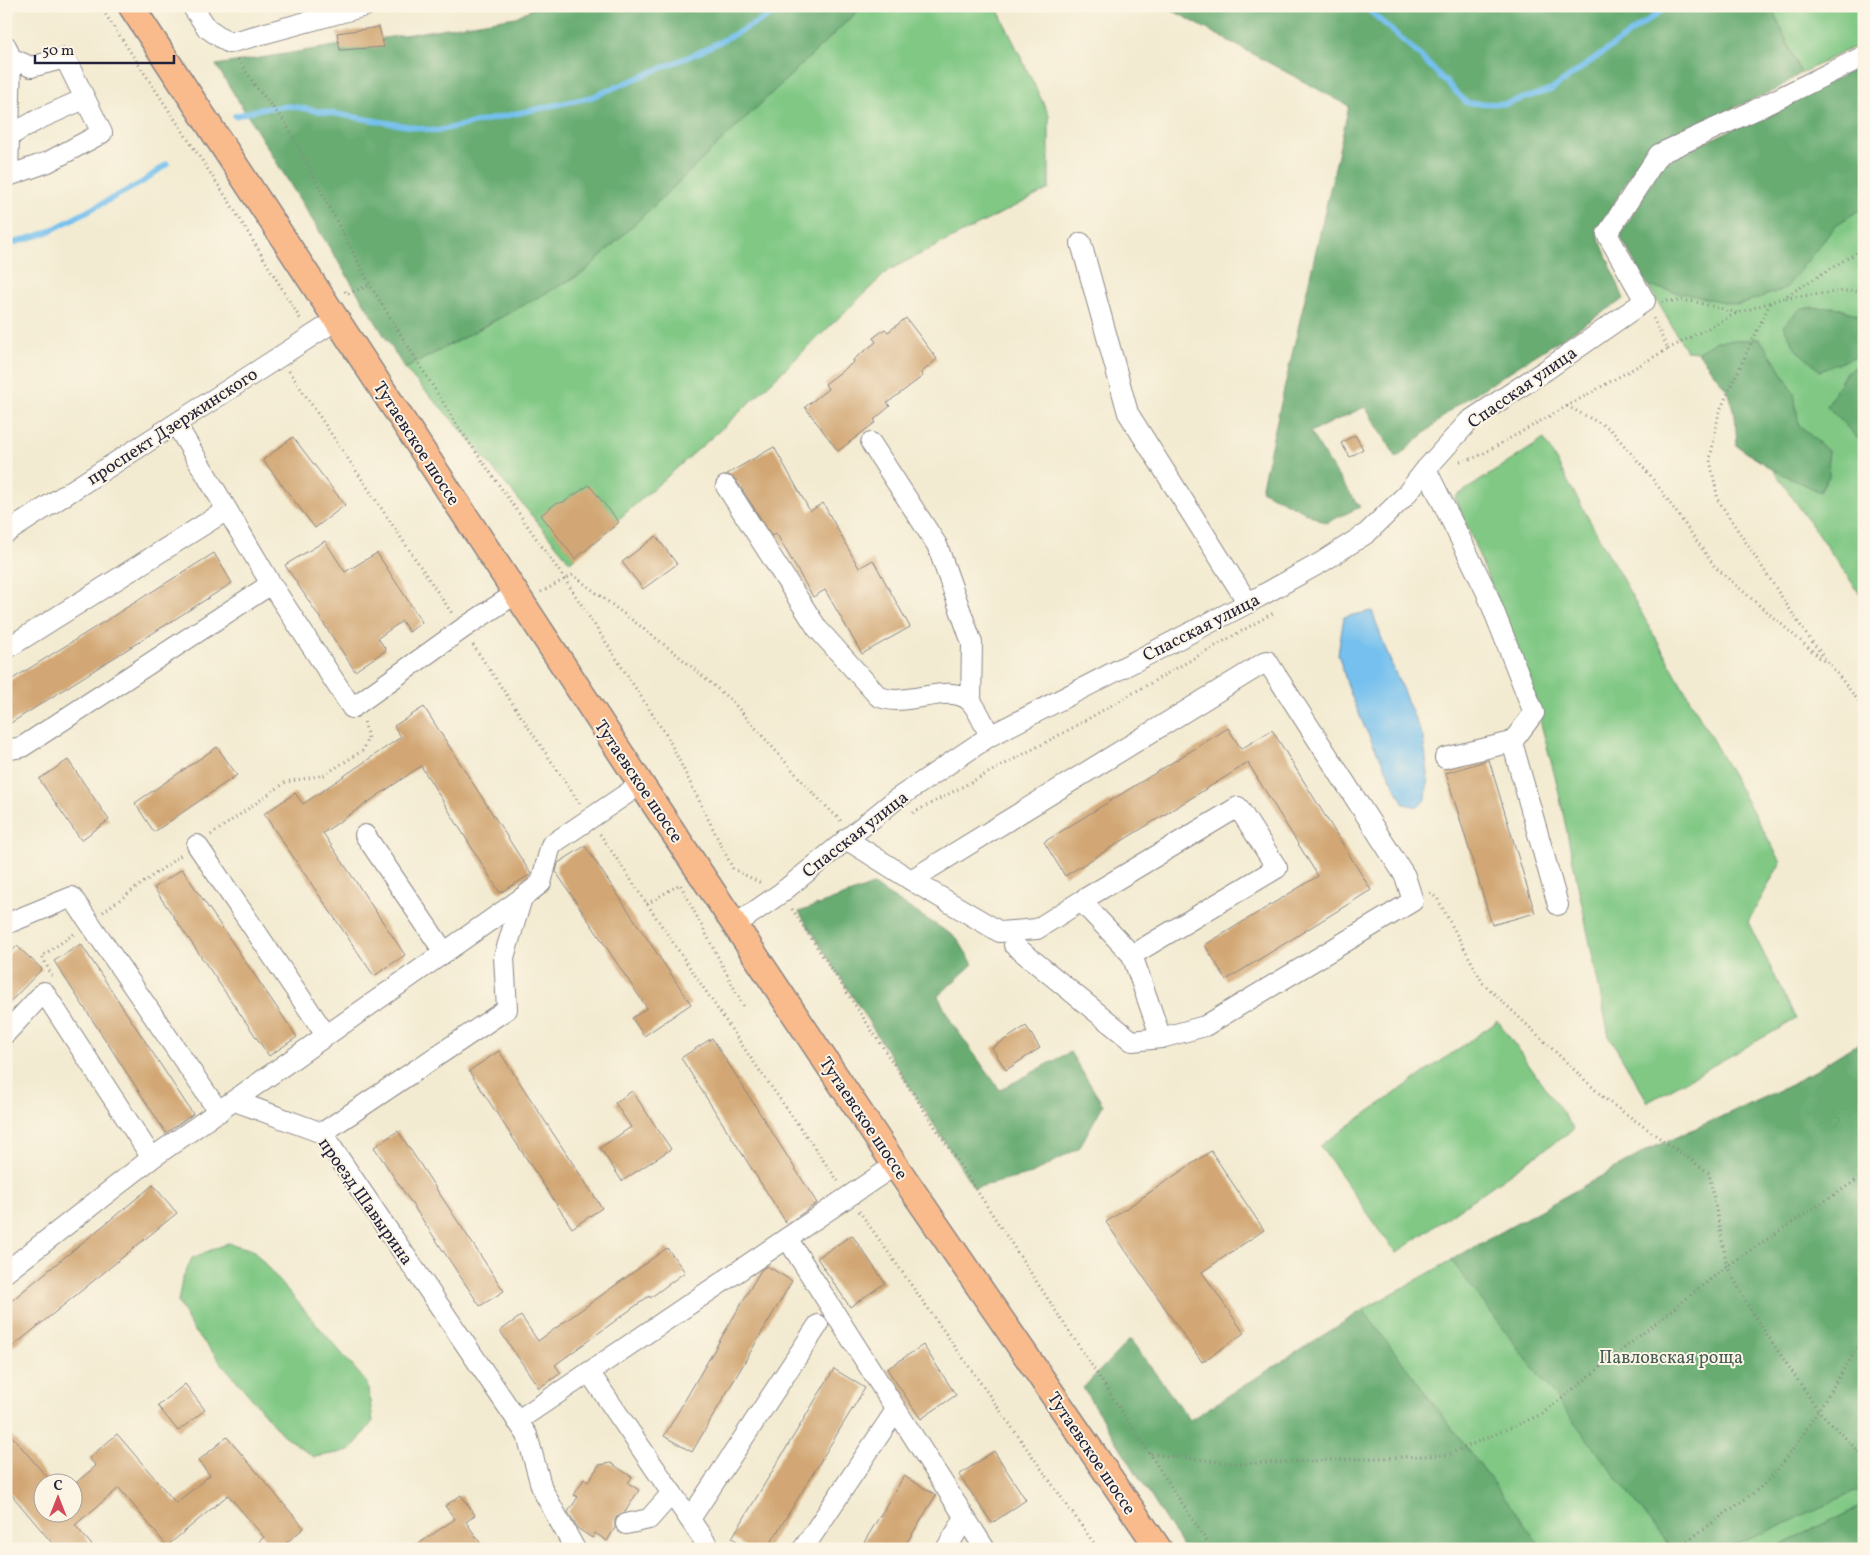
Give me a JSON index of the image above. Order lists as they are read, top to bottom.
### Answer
{
  "streets": {
    "main road": ["Тутаевское шоссе"],
    "street": ["Спасская улица", "проспект Дзержинского", "проезд Шавырина"]
  },
  "crossings": [
    ["Спасская улица", "Тутаевское шоссе"],
    ["проспект Дзержинского", "Тутаевское шоссе"]
  ],
  "parks": ["Павловская роща"],
  "scale_bar": "50 m",
  "north": "top"
}
